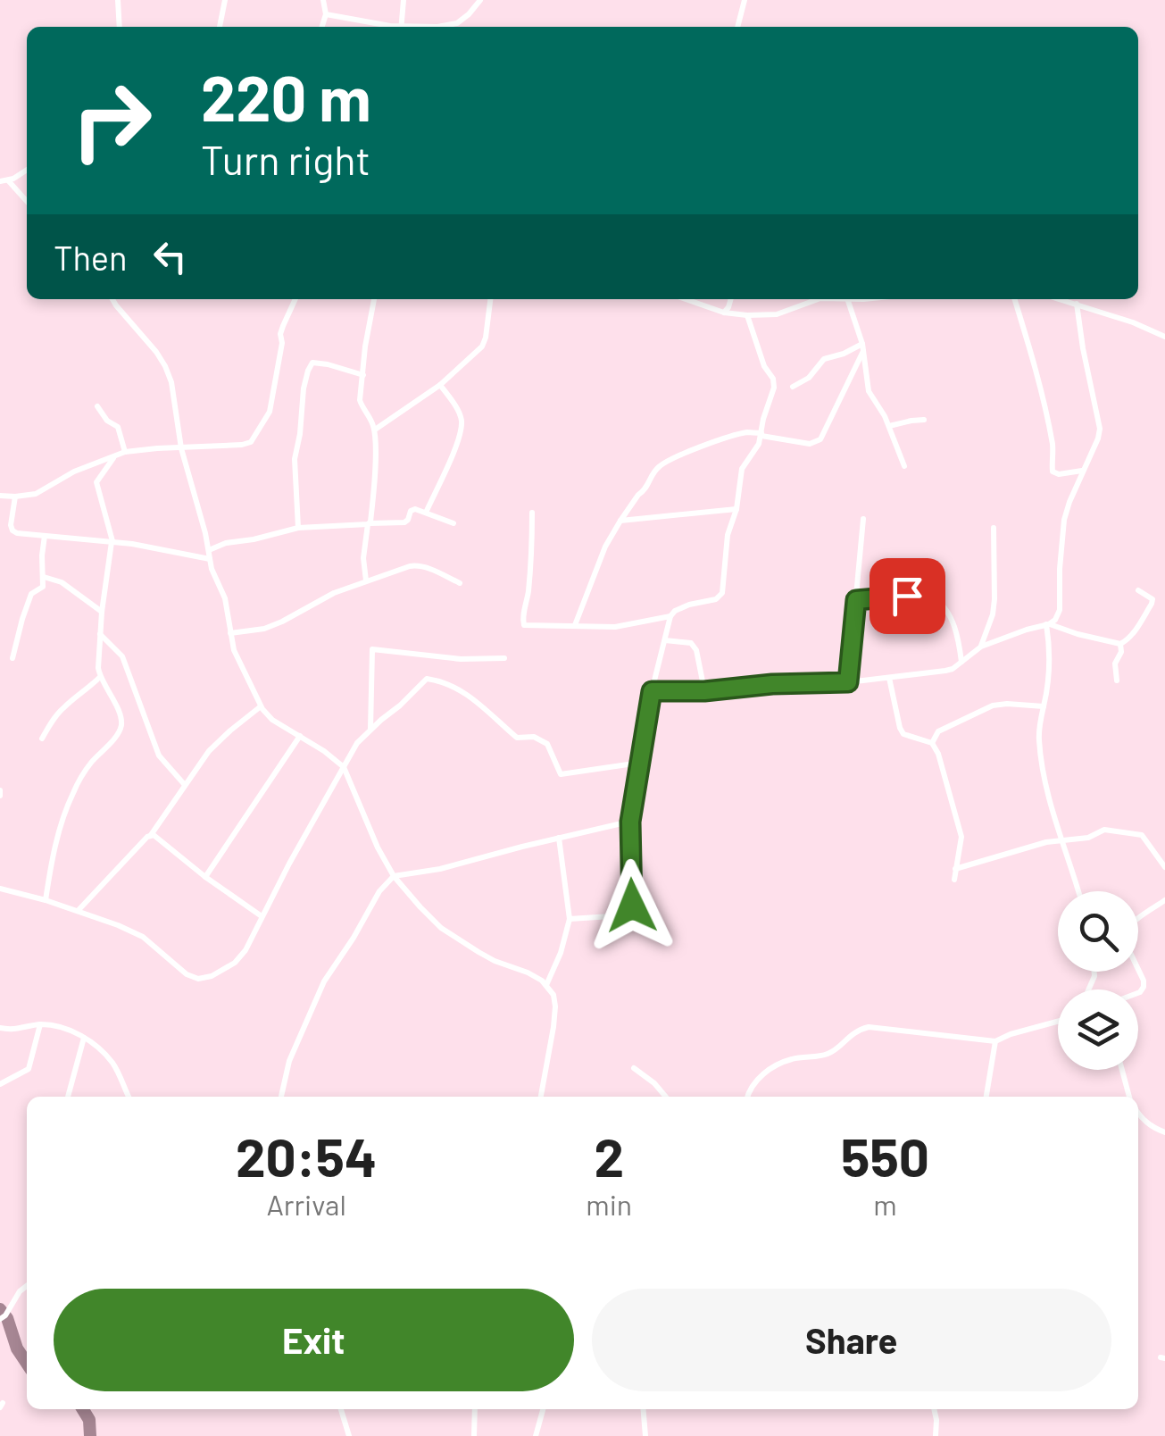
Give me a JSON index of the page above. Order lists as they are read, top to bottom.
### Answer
{
  "page": {
    "turn": ["220 m", "Turn right"],
    "then": "Then",
    "eta": [
      "20:54",
      "Arrival",
      "2",
      "min",
      "550",
      "m"
    ],
    "buttons": ["Exit", "Share"]
  }
}
